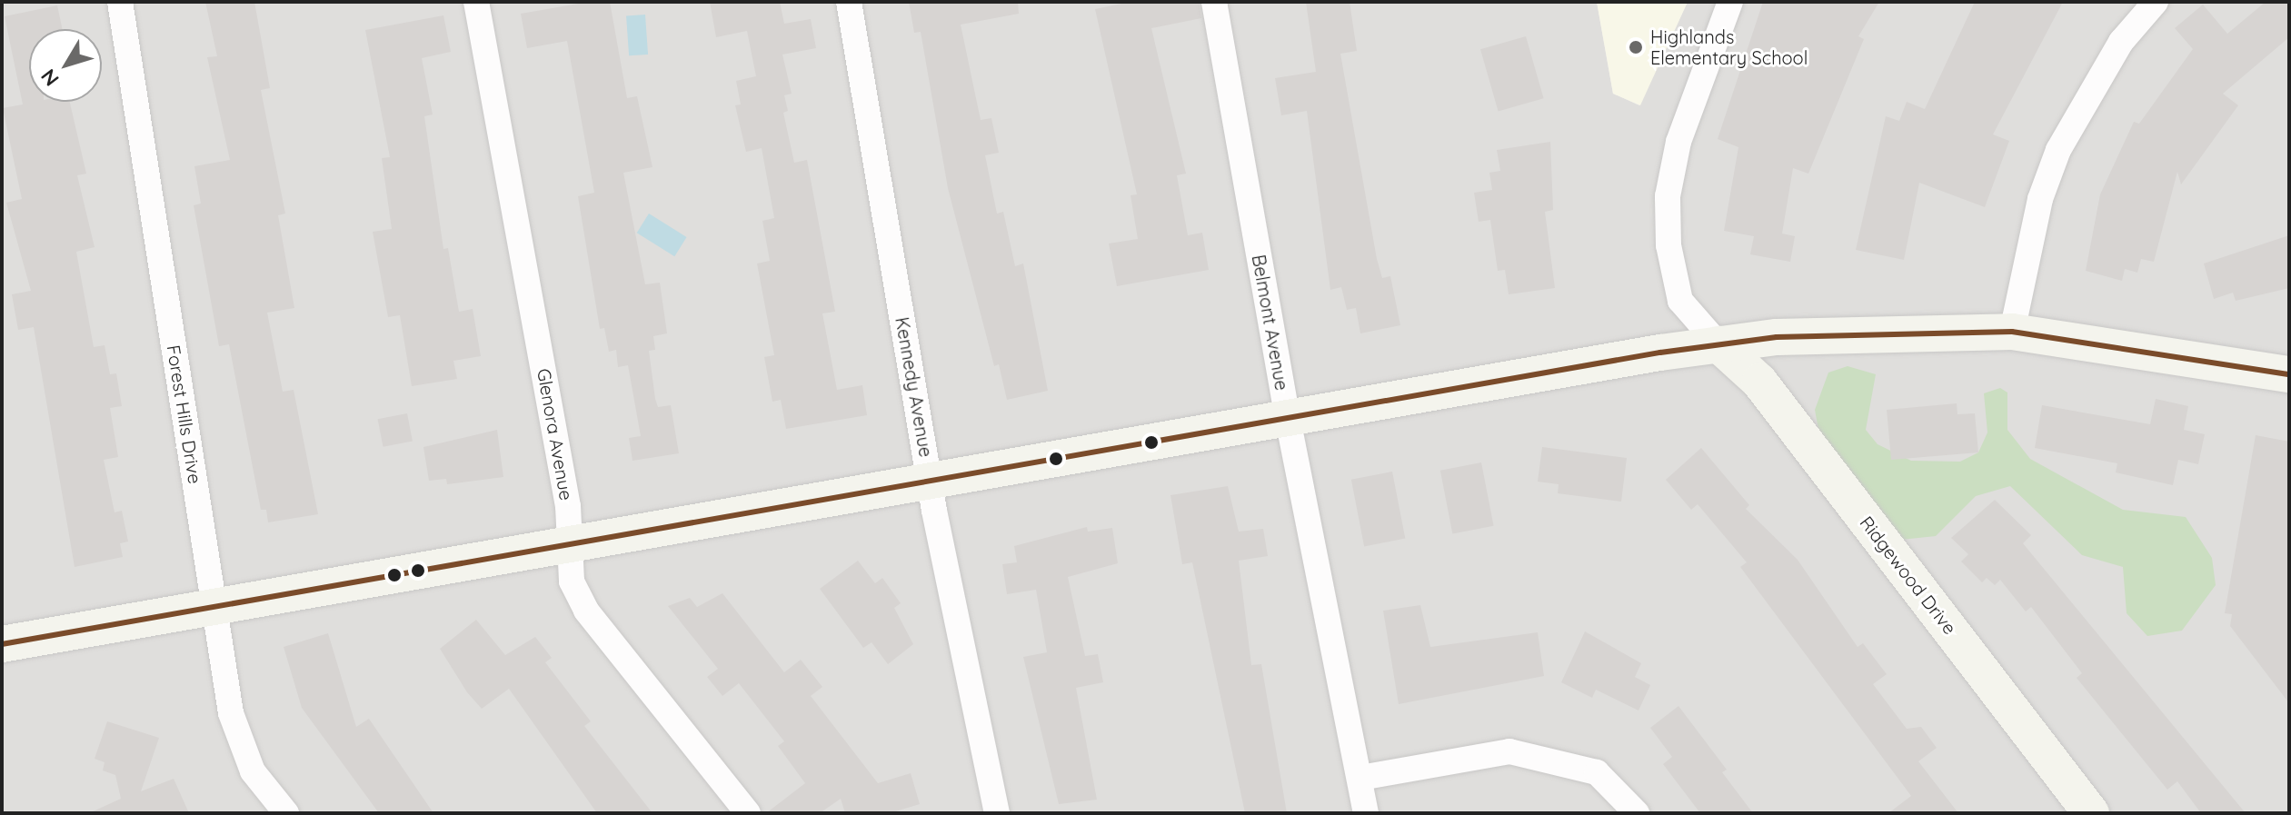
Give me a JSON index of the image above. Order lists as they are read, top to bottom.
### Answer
{
  "streets": {
    "street": [
      "Belmont Avenue",
      "Kennedy Avenue",
      "Forest Hills Drive",
      "Glenora Avenue",
      "Ridgewood Drive"
    ]
  },
  "places": ["Highlands Elementary School"],
  "north": "bottom left"
}
